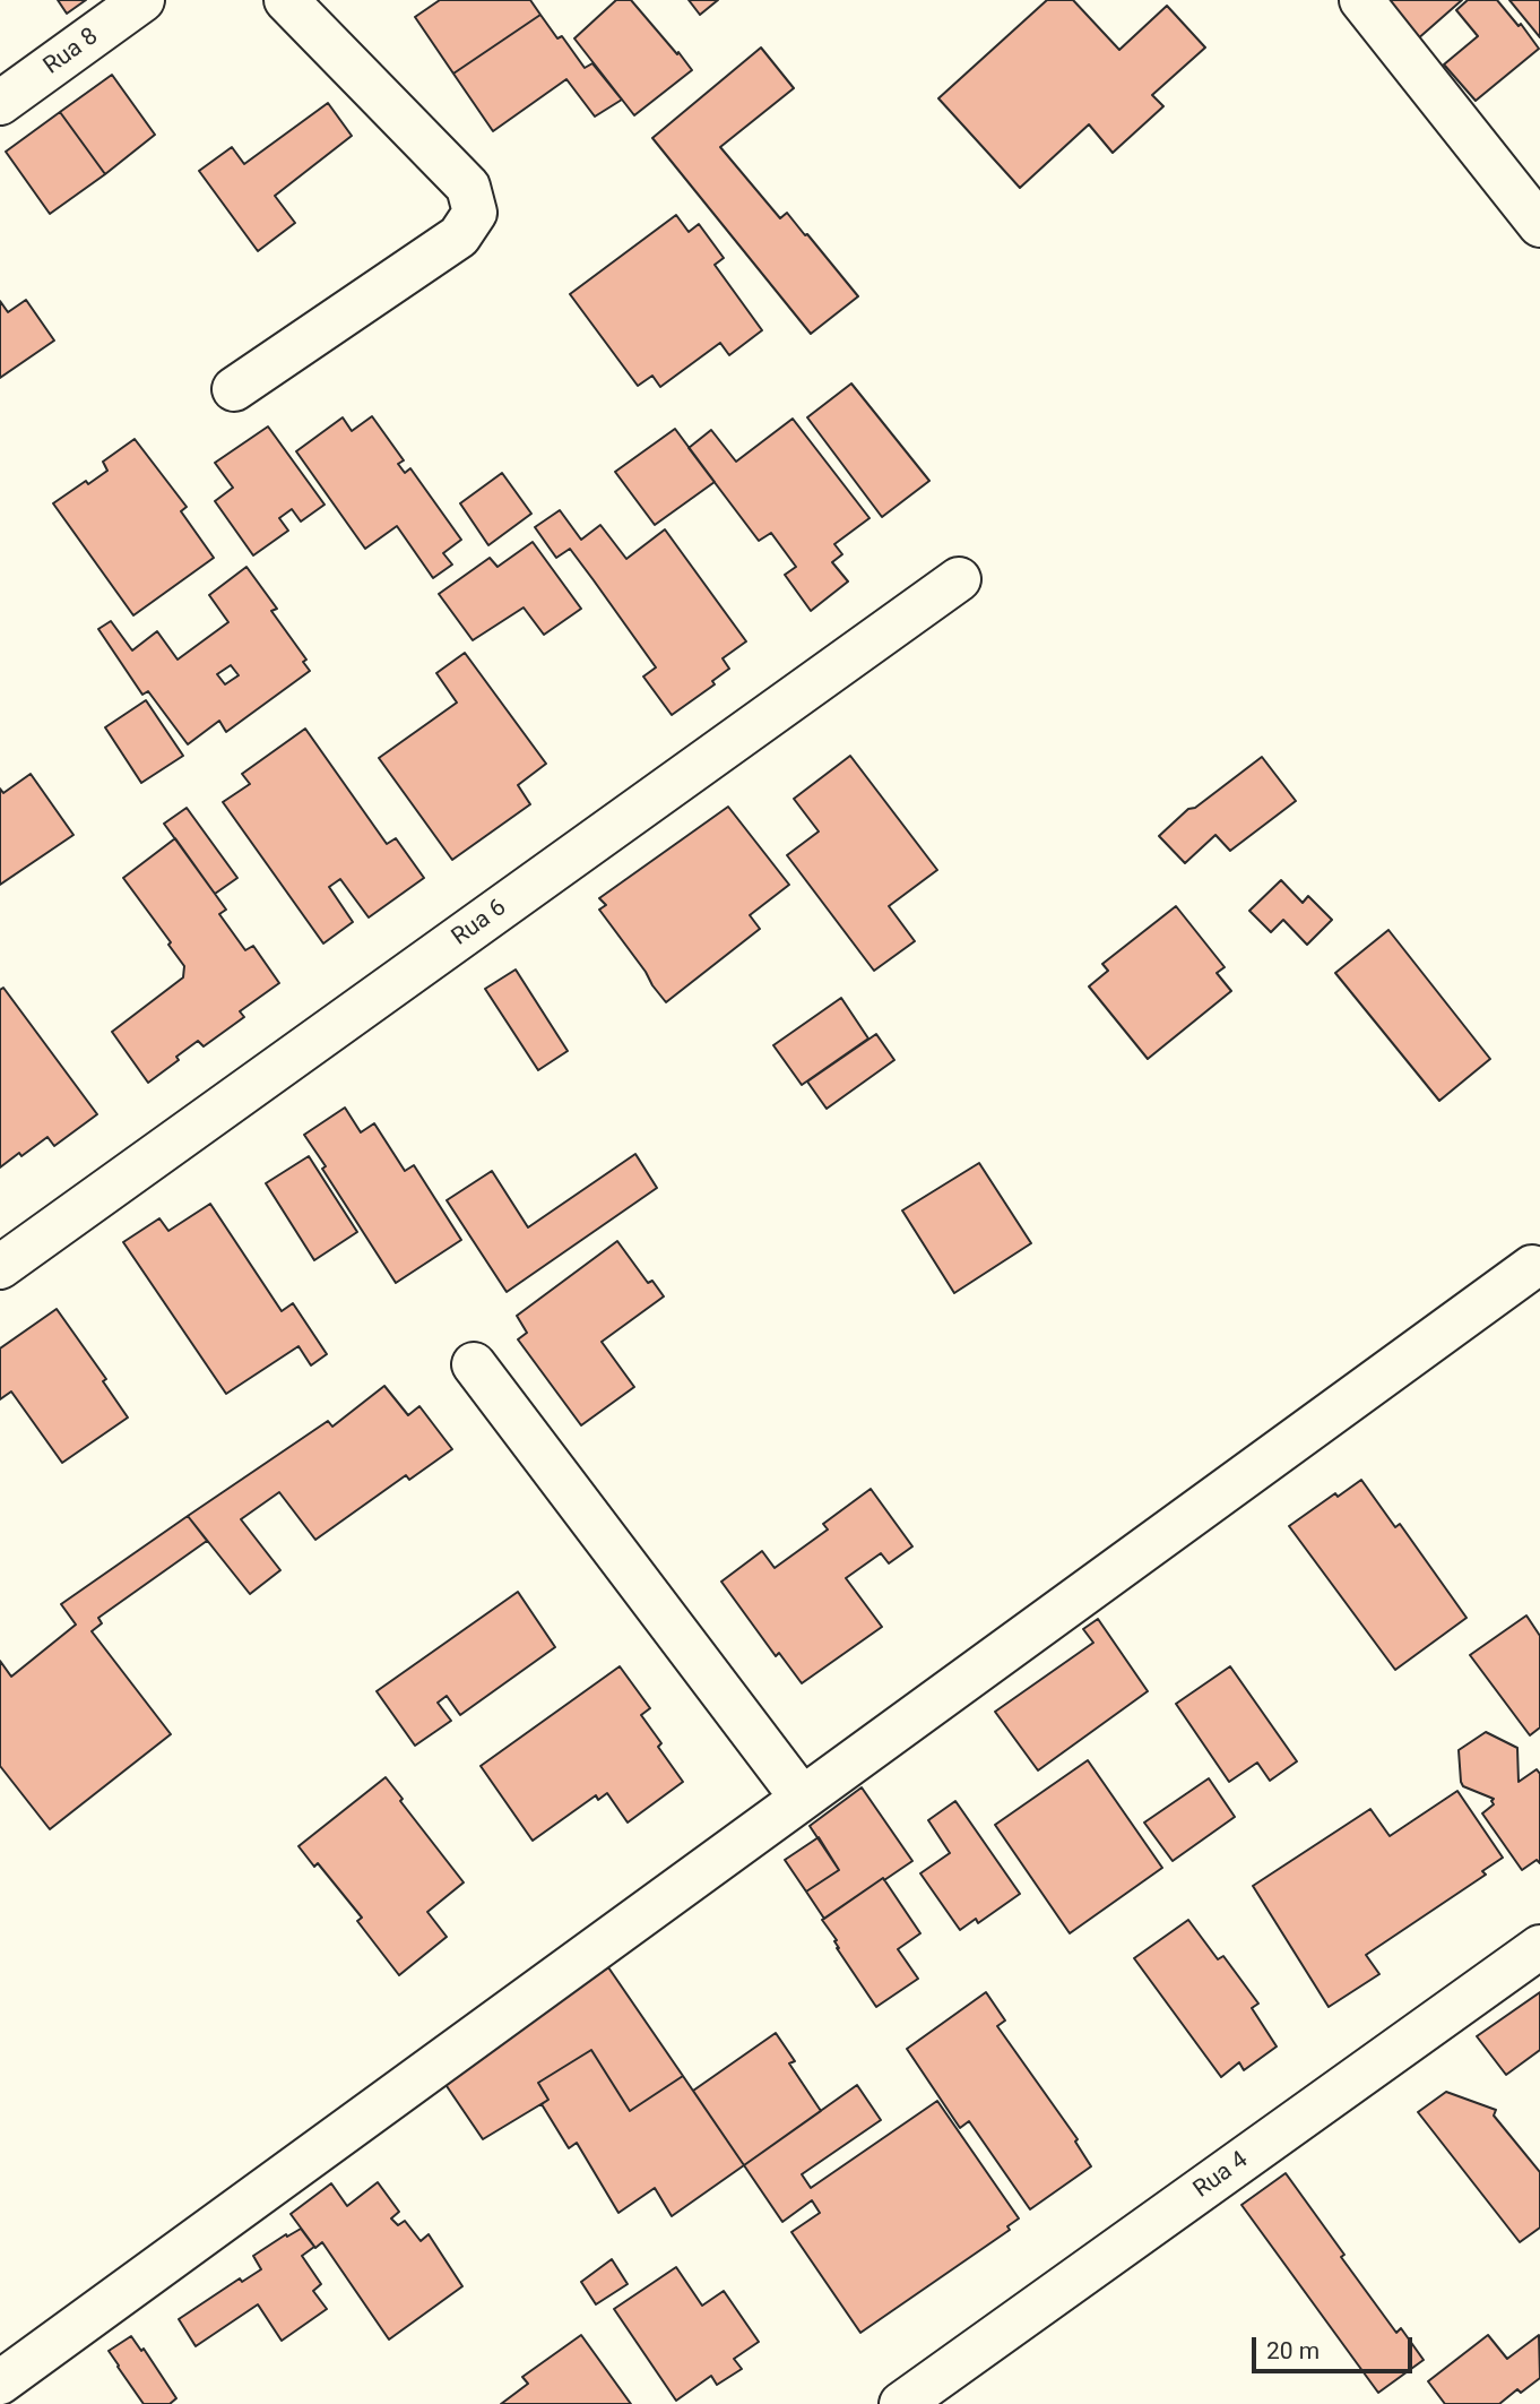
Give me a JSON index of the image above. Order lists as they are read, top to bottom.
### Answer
{
  "streets": {
    "street": ["Rua 8", "Rua 6", "Rua 4"]
  },
  "scale_bar": "20 m"
}
